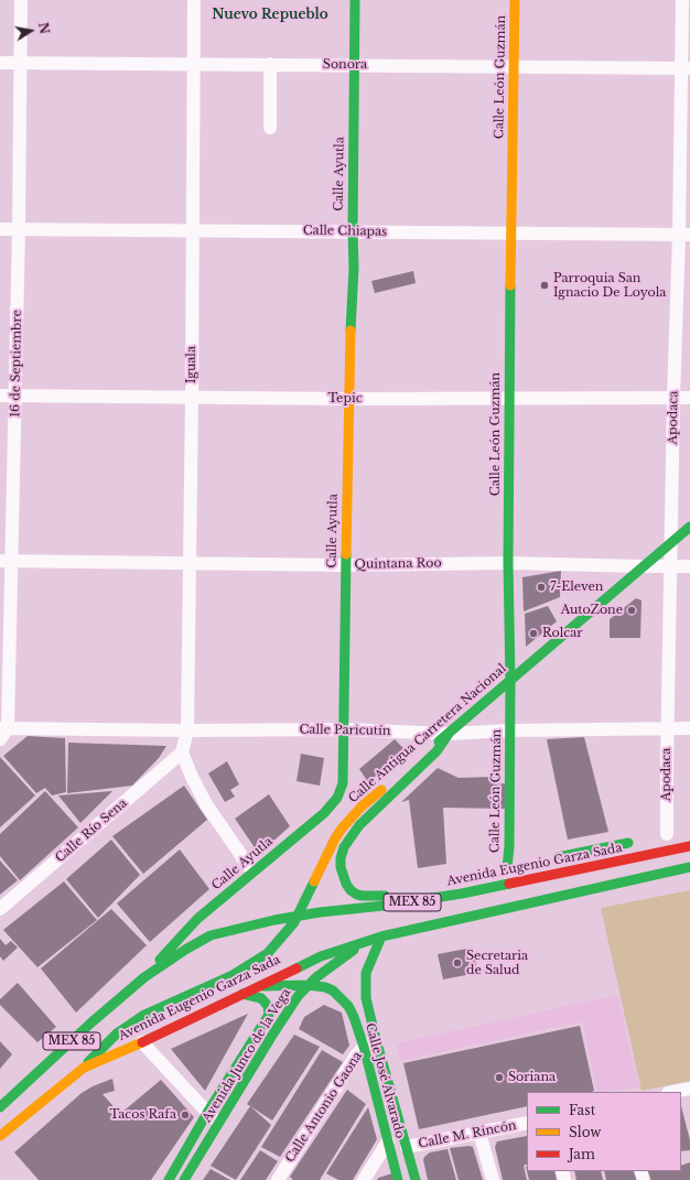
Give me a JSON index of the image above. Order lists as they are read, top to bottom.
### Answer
{
  "streets": {
    "main road": [
      "Calle León Guzmán",
      "Calle Ayutla",
      "Calle Antigua Carretera Nacional",
      "Avenida Eugenio Garza Sada",
      "MEX 85",
      "Avenida Junco de la Vega",
      "Calle José Alvarado"
    ],
    "street": [
      "Sonora",
      "Calle Chiapas",
      "16 de Septiembre",
      "Iguala",
      "Tepic",
      "Apodaca",
      "Quintana Roo",
      "Calle Paricutín",
      "Calle Río Sena",
      "Calle Antonio Gaona",
      "Calle M. Rincón"
    ]
  },
  "crossings": [
    ["Sonora", "Calle León Guzmán"],
    ["Sonora", "Calle Ayutla"],
    ["Sonora", "16 de Septiembre"],
    ["Sonora", "Iguala"],
    ["Sonora", "Apodaca"],
    ["Calle León Guzmán", "Calle Chiapas"],
    ["Calle León Guzmán", "Tepic"],
    ["Calle León Guzmán", "Quintana Roo"],
    ["Calle León Guzmán", "Calle Paricutín"],
    ["Calle León Guzmán", "Calle Antigua Carretera Nacional"],
    ["Calle Ayutla", "Calle Chiapas"],
    ["Calle Ayutla", "Tepic"],
    ["Calle Ayutla", "Quintana Roo"],
    ["Calle Ayutla", "Calle Paricutín"],
    ["Calle Ayutla", "Avenida Eugenio Garza Sada"],
    ["Calle Chiapas", "16 de Septiembre"],
    ["Calle Chiapas", "Iguala"],
    ["Calle Chiapas", "Apodaca"],
    ["16 de Septiembre", "Tepic"],
    ["16 de Septiembre", "Quintana Roo"],
    ["16 de Septiembre", "Calle Paricutín"],
    ["Iguala", "Tepic"],
    ["Iguala", "Quintana Roo"],
    ["Iguala", "Calle Paricutín"],
    ["Iguala", "Calle Río Sena"],
    ["Tepic", "Apodaca"],
    ["Apodaca", "Quintana Roo"],
    ["Apodaca", "Calle Paricutín"],
    ["Apodaca", "Calle Antigua Carretera Nacional"],
    ["Quintana Roo", "Calle Antigua Carretera Nacional"],
    ["Calle Paricutín", "Calle Antigua Carretera Nacional"],
    ["Calle Antigua Carretera Nacional", "Avenida Eugenio Garza Sada"],
    ["Avenida Eugenio Garza Sada", "Avenida Junco de la Vega"],
    ["Avenida Eugenio Garza Sada", "Calle José Alvarado"],
    ["Avenida Junco de la Vega", "Calle José Alvarado"],
    ["Calle José Alvarado", "Calle Antonio Gaona"],
    ["Calle José Alvarado", "Calle M. Rincón"]
  ],
  "districts": ["Nuevo Repueblo"],
  "places": [
    "Parroquia San Ignacio De Loyola",
    "7-Eleven",
    "AutoZone",
    "Rolcar",
    "Secretaria de Salud",
    "Soriana",
    "Tacos Rafa"
  ],
  "legend": ["Fast", "Slow", "Jam"],
  "north": "right"
}
